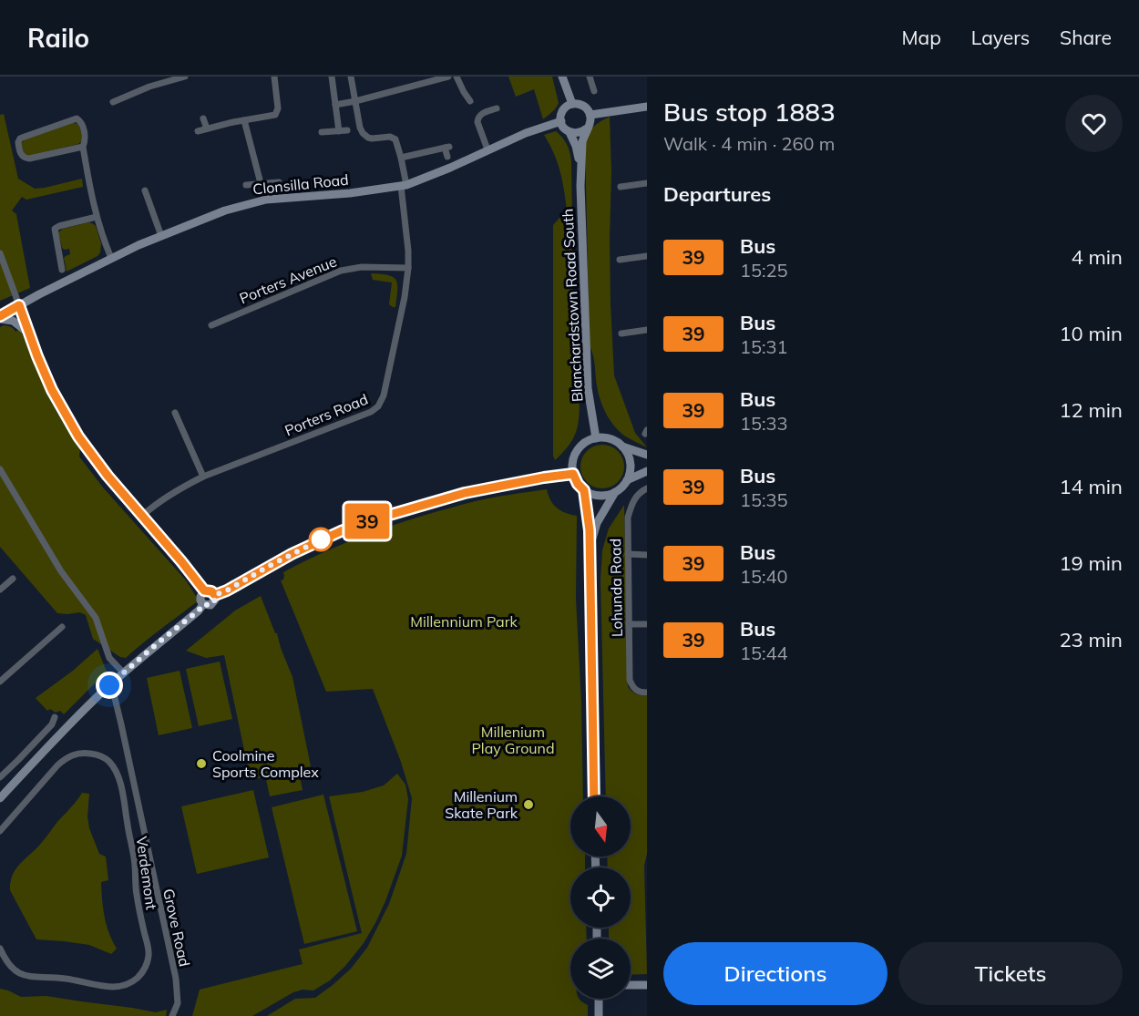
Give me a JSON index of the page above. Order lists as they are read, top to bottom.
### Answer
{
  "streets": {
    "main road": ["Clonsilla Road", "Blanchardstown Road South"],
    "street": [
      "Porters Avenue",
      "Porters Road",
      "Lohunda Road",
      "Verdemont",
      "Grove Road"
    ]
  },
  "crossings": [
    ["Clonsilla Road", "Blanchardstown Road South"],
    ["Clonsilla Road", "Porters Road"],
    ["Porters Avenue", "Porters Road"]
  ],
  "parks": ["Millennium Park", "Millenium Play Ground"],
  "places": ["Coolmine Sports Complex", "Millenium Skate Park"],
  "lines": ["bus line 39"],
  "north": "bottom",
  "page": {
    "header": "Railo",
    "nav": ["Map", "Layers", "Share"],
    "on_map": "39",
    "heading": [
      ["Bus stop 1883", "Walk · 4 min · 260 m"],
      "Departures"
    ],
    "list": [
      {
        "mark": "39",
        "name": "Bus",
        "note": "15:25",
        "value": "4 min"
      },
      {
        "mark": "39",
        "name": "Bus",
        "note": "15:31",
        "value": "10 min"
      },
      {
        "mark": "39",
        "name": "Bus",
        "note": "15:33",
        "value": "12 min"
      },
      {
        "mark": "39",
        "name": "Bus",
        "note": "15:35",
        "value": "14 min"
      },
      {
        "mark": "39",
        "name": "Bus",
        "note": "15:40",
        "value": "19 min"
      },
      {
        "mark": "39",
        "name": "Bus",
        "note": "15:44",
        "value": "23 min"
      }
    ],
    "buttons": ["Directions", "Tickets"]
  }
}
